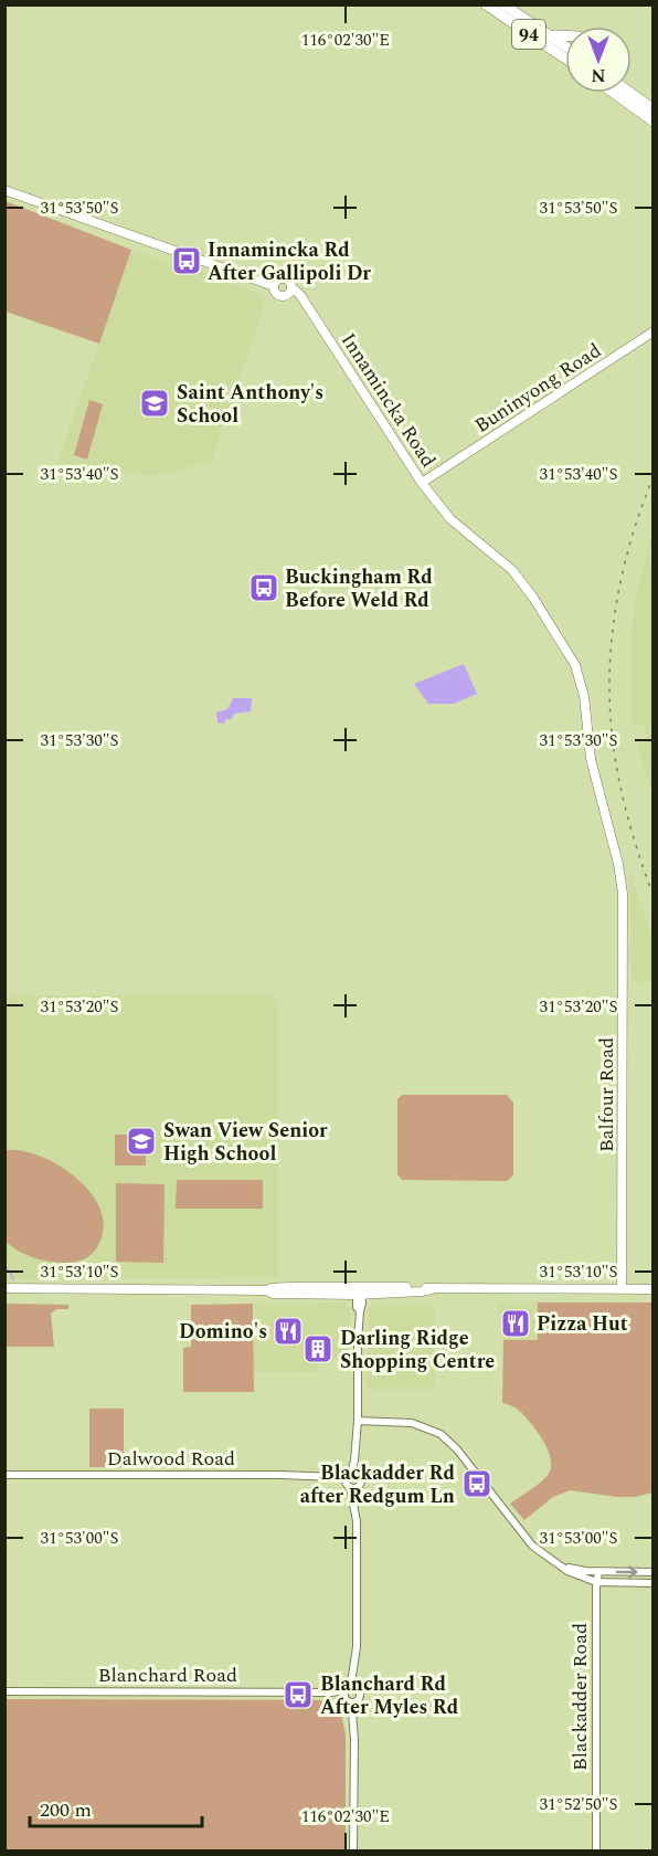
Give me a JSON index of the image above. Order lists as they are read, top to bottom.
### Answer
{
  "streets": {
    "highway": ["94"],
    "main road": ["Buninyong Road", "Innamincka Road", "Balfour Road"],
    "street": ["Dalwood Road", "Blanchard Road", "Blackadder Road"]
  },
  "crossings": [
    ["Buninyong Road", "Innamincka Road"],
    ["Innamincka Road", "Balfour Road"]
  ],
  "places": {
    "bus stop": [
      "Innamincka Rd After Gallipoli Dr",
      "Buckingham Rd Before Weld Rd",
      "Blackadder Rd after Redgum Ln",
      "Blanchard Rd After Myles Rd"
    ],
    "school or university": ["Saint Anthony's School", "Swan View Senior High School"],
    "restaurant": ["Pizza Hut", "Domino's"],
    "building": ["Darling Ridge Shopping Centre"]
  },
  "scale_bar": "200 m",
  "north": "bottom",
  "coordinates": [
    "116°02'30\"E",
    "31°53'50\"S",
    "31°53'40\"S",
    "31°53'30\"S",
    "31°53'20\"S",
    "31°53'10\"S",
    "31°53'00\"S",
    "31°52'50\"S"
  ]
}
